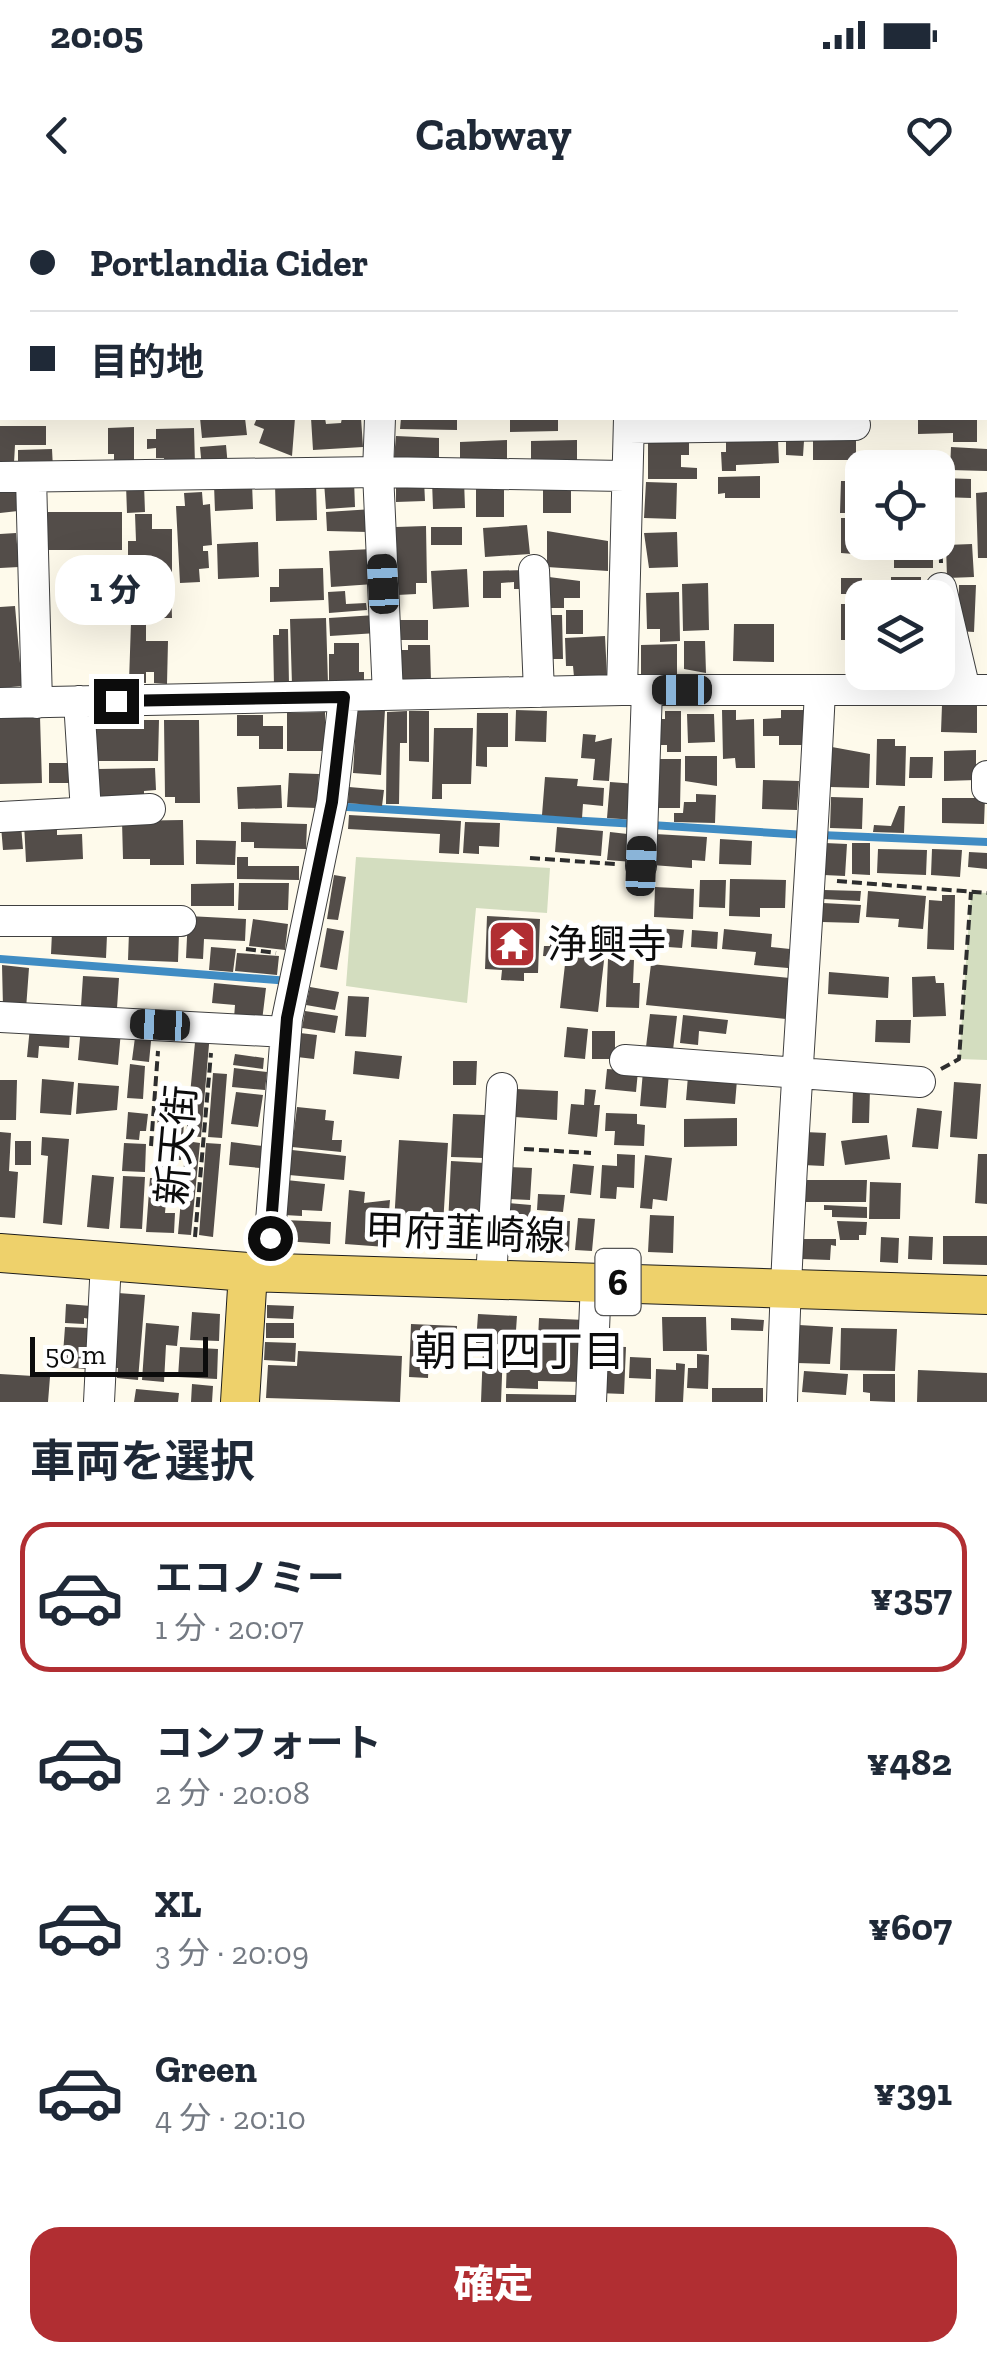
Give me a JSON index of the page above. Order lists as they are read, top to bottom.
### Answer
{
  "streets": {
    "main road": ["甲府韮崎線", "6"],
    "path": ["新天街"]
  },
  "crossings": [
    ["新天街", "甲府韮崎線"]
  ],
  "districts": ["朝日四丁目"],
  "places": {
    "temple": ["浄興寺"]
  },
  "scale_bar": "50 m",
  "page": {
    "status": "20:05",
    "header": "Cabway",
    "banner": ["Portlandia Cider", "目的地"],
    "bubble": "1 分",
    "scale": "50 m",
    "heading": "車両を選択",
    "list": [
      {
        "name": "エコノミー",
        "note": "1 分 · 20:07",
        "value": "¥357"
      },
      {
        "name": "コンフォート",
        "note": "2 分 · 20:08",
        "value": "¥482"
      },
      {
        "name": "XL",
        "note": "3 分 · 20:09",
        "value": "¥607"
      },
      {
        "name": "Green",
        "note": "4 分 · 20:10",
        "value": "¥391"
      }
    ],
    "buttons": "確定"
  }
}
